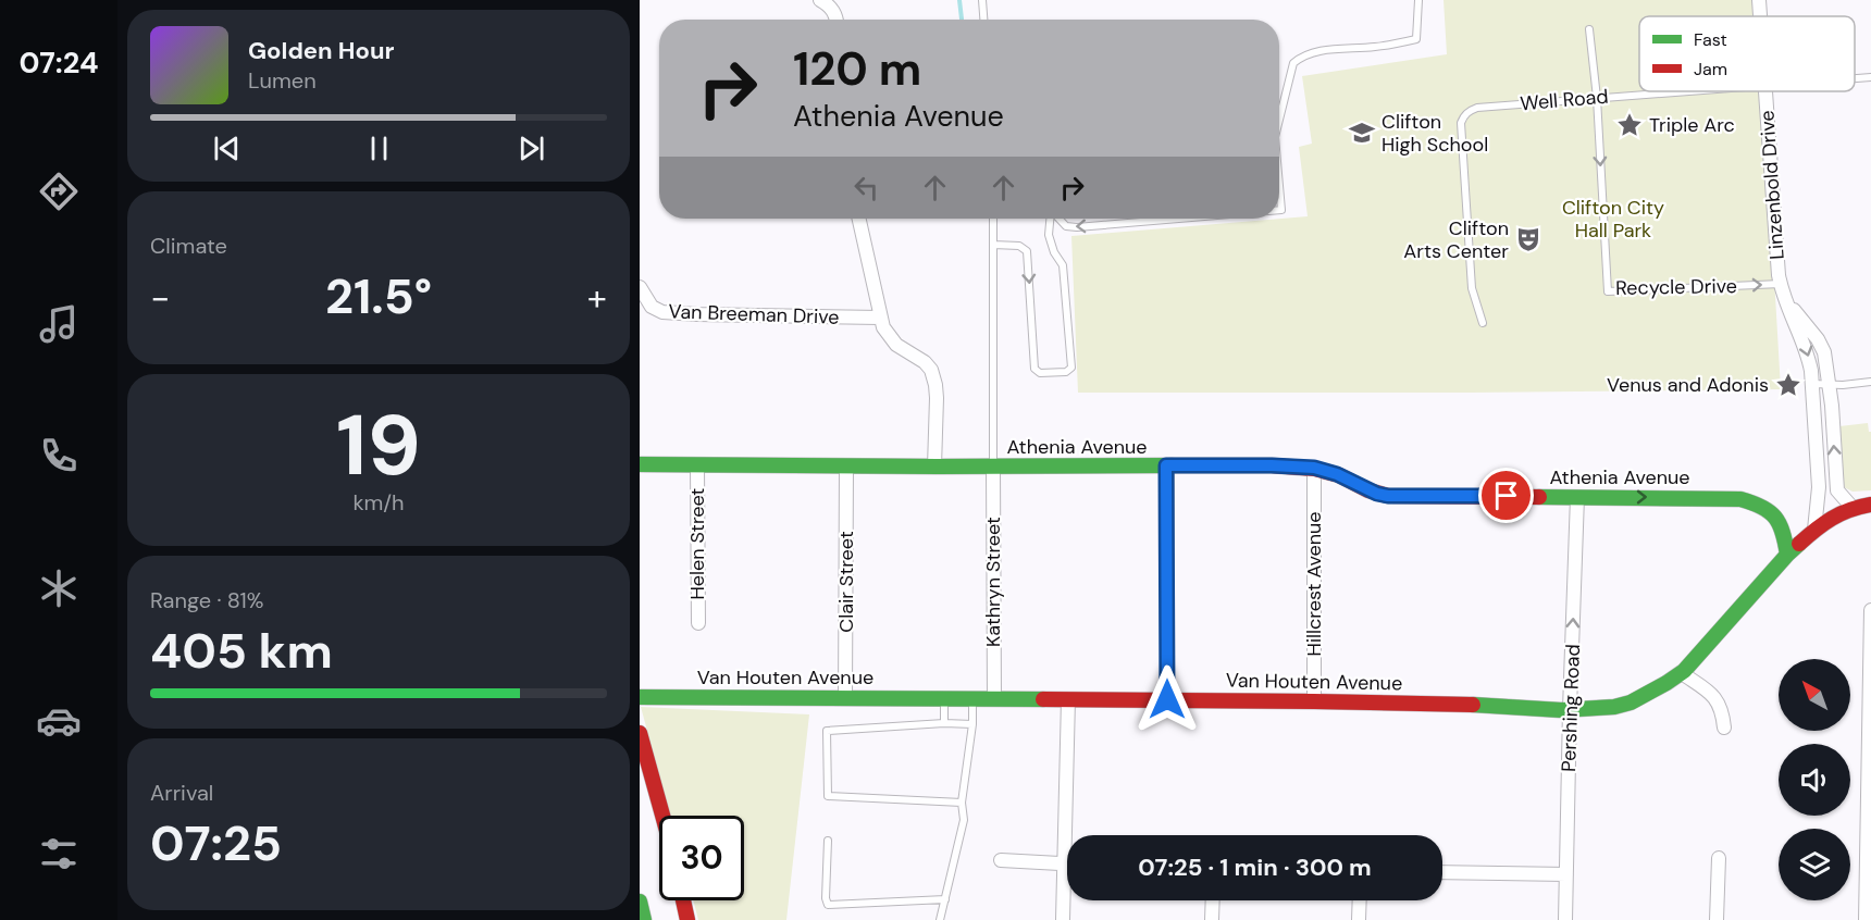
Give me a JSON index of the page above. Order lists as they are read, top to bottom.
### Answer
{
  "streets": {
    "main road": ["Athenia Avenue", "Van Houten Avenue"],
    "street": [
      "Linzenbold Drive",
      "Van Breeman Drive",
      "Helen Street",
      "Clair Street",
      "Kathryn Street",
      "Hillcrest Avenue",
      "Pershing Road"
    ],
    "lane": ["Well Road", "Recycle Drive"]
  },
  "crossings": [
    ["Well Road", "Recycle Drive"],
    ["Linzenbold Drive", "Recycle Drive"],
    ["Linzenbold Drive", "Van Houten Avenue"],
    ["Athenia Avenue", "Helen Street"],
    ["Athenia Avenue", "Clair Street"],
    ["Athenia Avenue", "Kathryn Street"],
    ["Athenia Avenue", "Hillcrest Avenue"],
    ["Athenia Avenue", "Van Houten Avenue"],
    ["Athenia Avenue", "Pershing Road"],
    ["Clair Street", "Van Houten Avenue"],
    ["Kathryn Street", "Van Houten Avenue"],
    ["Hillcrest Avenue", "Van Houten Avenue"],
    ["Van Houten Avenue", "Pershing Road"]
  ],
  "one_way": ["Pershing Road"],
  "parks": ["Clifton City Hall Park"],
  "places": {
    "place": ["Triple Arc", "Venus and Adonis"],
    "school or university": ["Clifton High School"],
    "theatre": ["Clifton Arts Center"]
  },
  "legend": ["Fast", "Jam"],
  "north": "top left",
  "page": {
    "tabs": "07:24",
    "turn": ["120 m", "Athenia Avenue"],
    "song": ["Golden Hour", "Lumen"],
    "tile": [
      "Climate",
      ["19", "km/h"],
      ["Range · 81%", "405 km"],
      ["Arrival", "07:25"]
    ],
    "heat": ["−", "21.5°", "+"],
    "limit": "30",
    "trip": "07:25 · 1 min · 300 m"
  }
}
